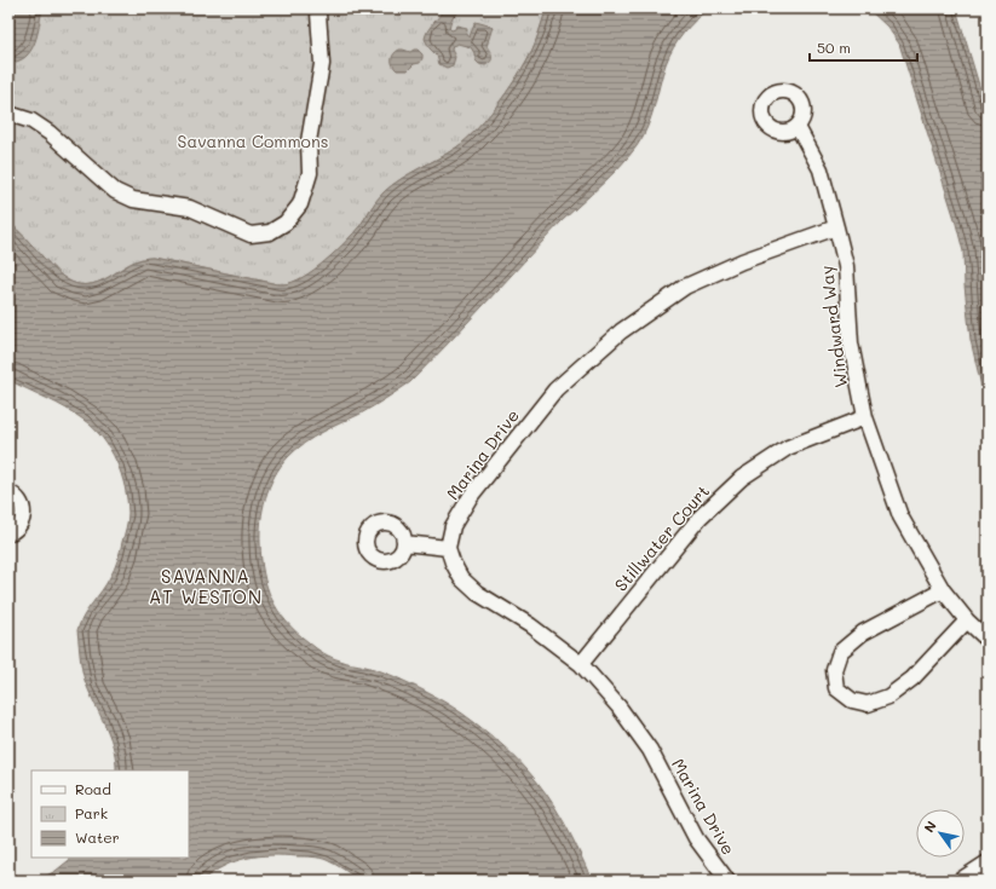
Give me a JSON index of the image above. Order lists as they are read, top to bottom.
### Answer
{
  "streets": {
    "street": ["Windward Way", "Marina Drive", "Stillwater Court"]
  },
  "crossings": [
    ["Windward Way", "Marina Drive"],
    ["Windward Way", "Stillwater Court"],
    ["Marina Drive", "Stillwater Court"]
  ],
  "districts": ["SAVANNA AT WESTON"],
  "parks": ["Savanna Commons"],
  "legend": ["Road", "Park", "Water"],
  "scale_bar": "50 m",
  "north": "top left"
}
